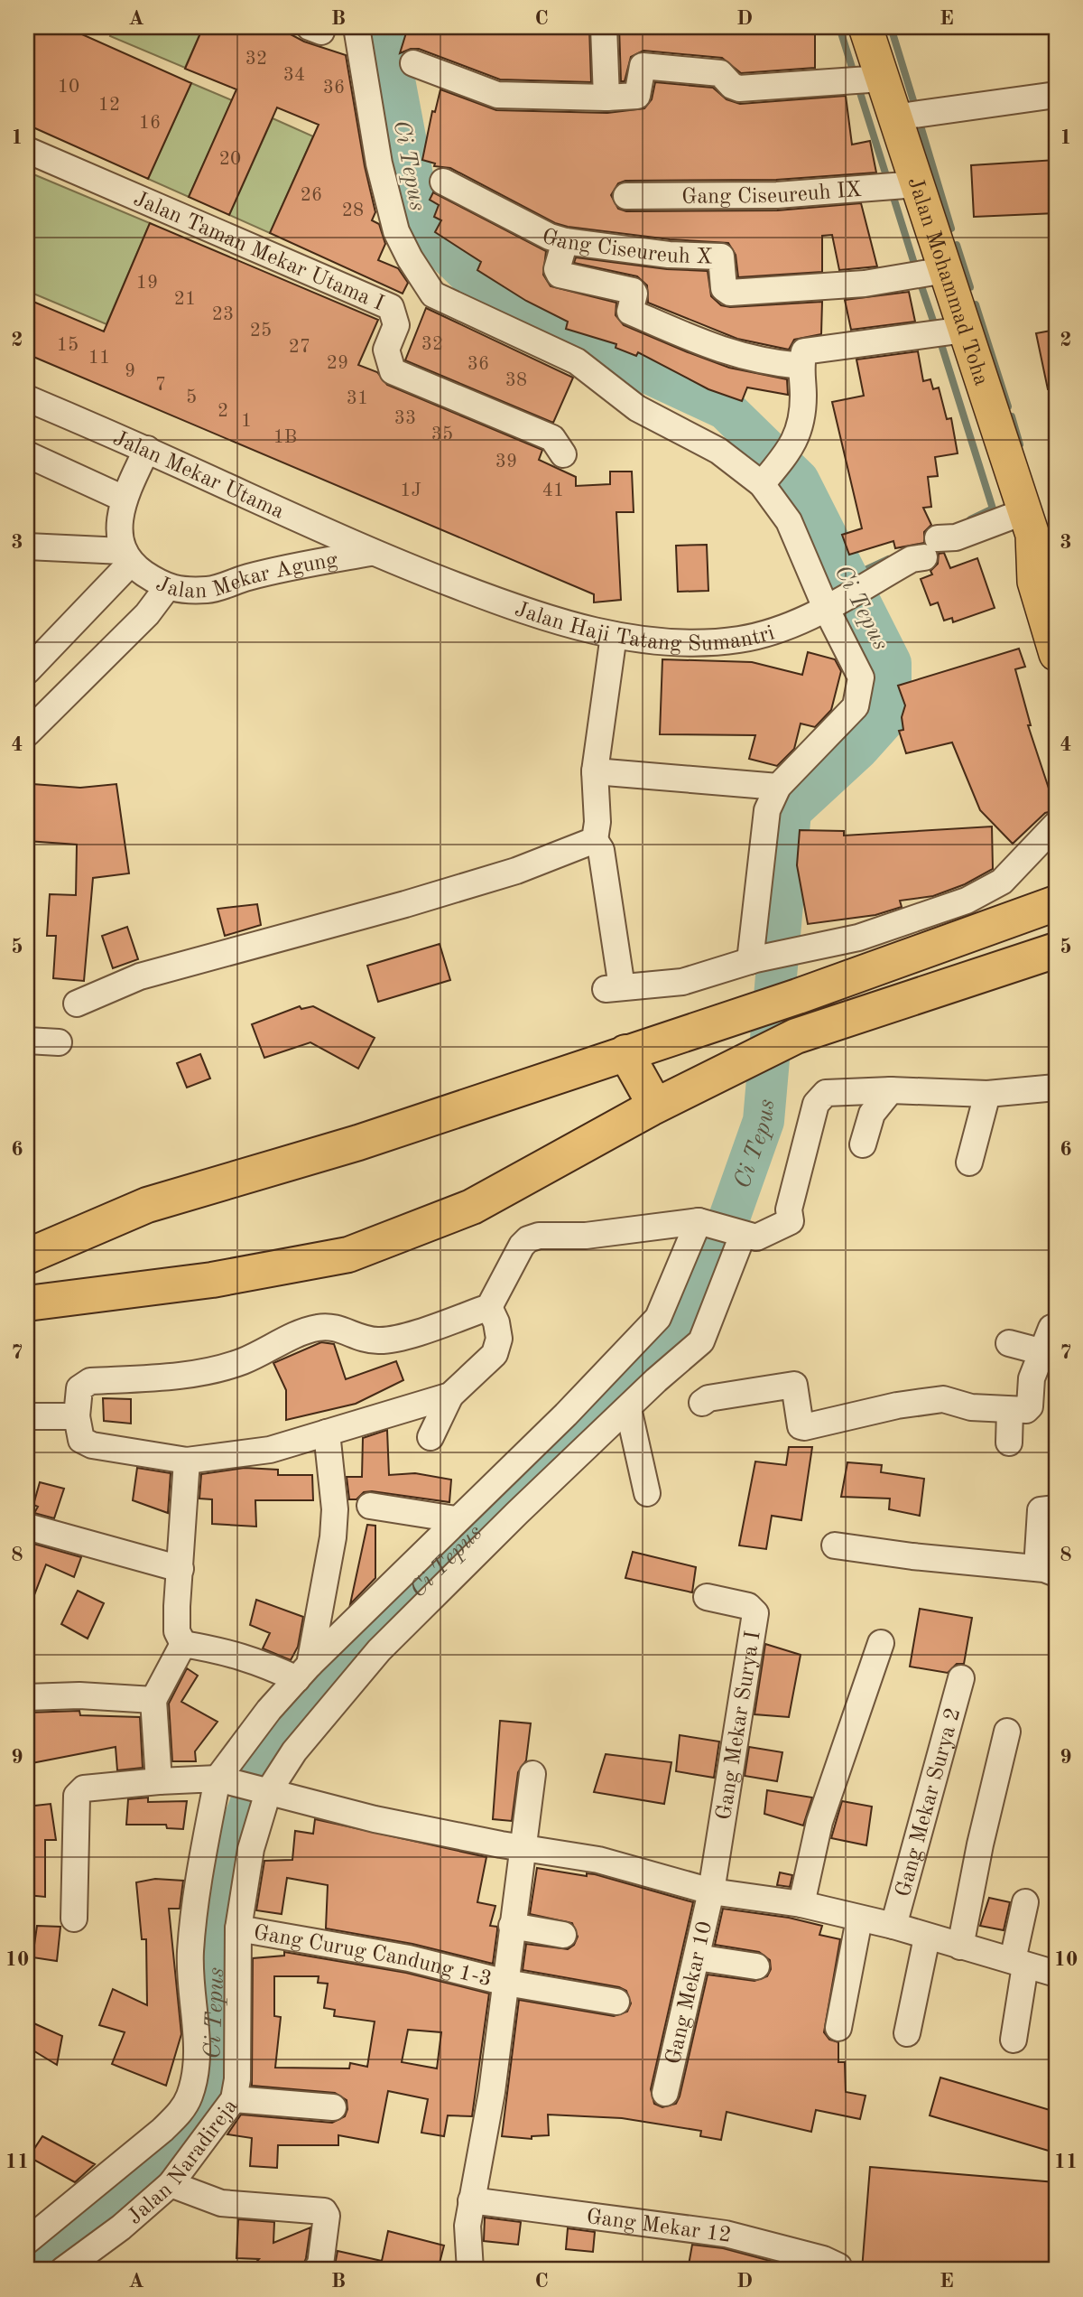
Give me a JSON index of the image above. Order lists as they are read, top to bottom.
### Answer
{
  "streets": {
    "main road": ["Jalan Mohammad Toha"],
    "street": [
      "Gang Ciseureuh IX",
      "Gang Ciseureuh X",
      "Jalan Taman Mekar Utama I",
      "Jalan Mekar Utama",
      "Jalan Mekar Agung",
      "Jalan Haji Tatang Sumantri",
      "Gang Mekar Surya I",
      "Gang Mekar Surya 2",
      "Gang Curug Candung 1-3",
      "Gang Mekar 10",
      "Jalan Naradireja",
      "Gang Mekar 12"
    ]
  },
  "crossings": [
    ["Gang Ciseureuh IX", "Jalan Mohammad Toha"],
    ["Gang Ciseureuh X", "Jalan Mohammad Toha"],
    ["Jalan Mohammad Toha", "Jalan Haji Tatang Sumantri"],
    ["Jalan Mekar Utama", "Jalan Mekar Agung"],
    ["Jalan Mekar Utama", "Jalan Haji Tatang Sumantri"],
    ["Jalan Mekar Agung", "Jalan Haji Tatang Sumantri"],
    ["Gang Mekar Surya I", "Gang Mekar 10"],
    ["Gang Curug Candung 1-3", "Jalan Naradireja"]
  ],
  "water": ["Ci Tepus"],
  "house_numbers": [
    "32",
    "34",
    "10",
    "36",
    "12",
    "16",
    "20",
    "26",
    "28",
    "19",
    "21",
    "23",
    "25",
    "32",
    "15",
    "27",
    "11",
    "29",
    "36",
    "9",
    "38",
    "7",
    "5",
    "31",
    "2",
    "33",
    "1",
    "35",
    "1B",
    "39",
    "1J",
    "41"
  ],
  "grid": {
    "columns": [
      "A",
      "B",
      "C",
      "D",
      "E"
    ],
    "rows": [
      "1",
      "2",
      "3",
      "4",
      "5",
      "6",
      "7",
      "8",
      "9",
      "10",
      "11"
    ]
  }
}
